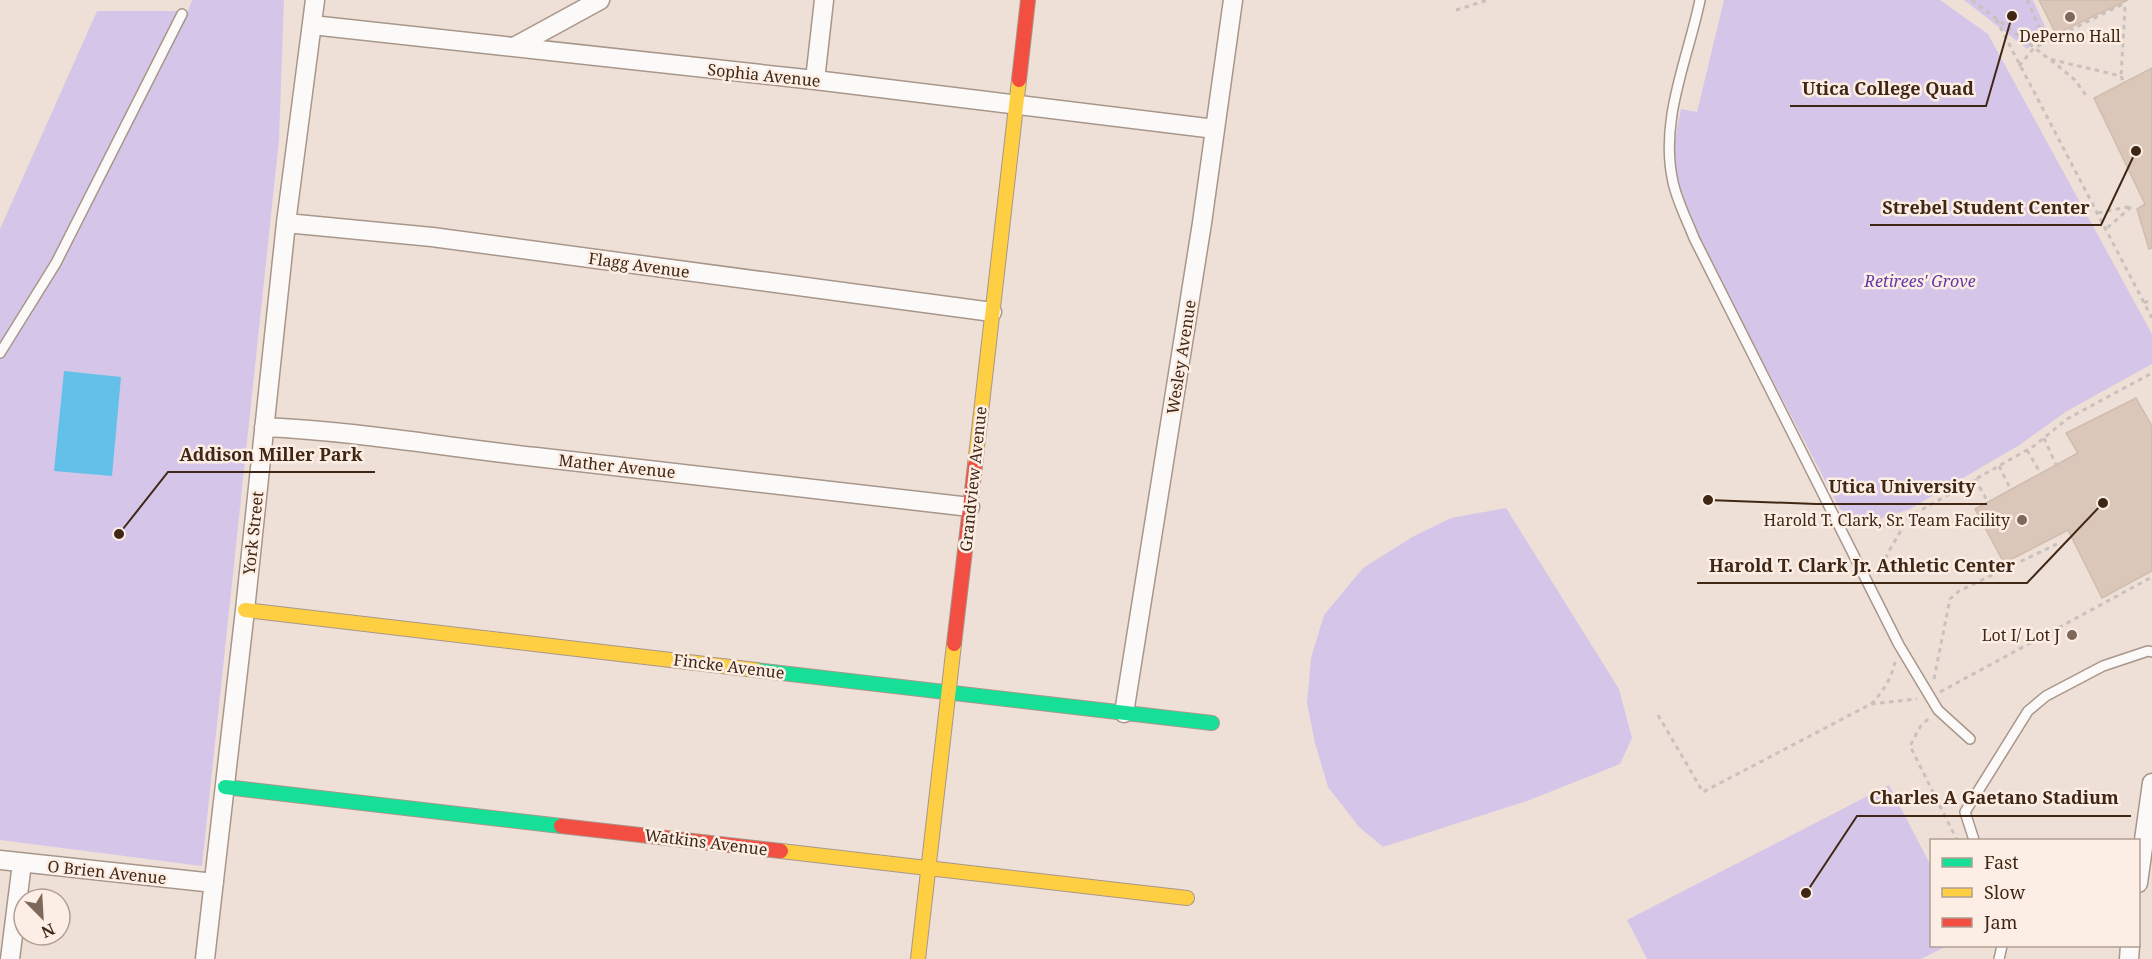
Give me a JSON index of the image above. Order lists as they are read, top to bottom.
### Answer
{
  "streets": {
    "street": [
      "Sophia Avenue",
      "Flagg Avenue",
      "Wesley Avenue",
      "Mather Avenue",
      "Grandview Avenue",
      "York Street",
      "Fincke Avenue",
      "Watkins Avenue",
      "O Brien Avenue"
    ]
  },
  "crossings": [
    ["Sophia Avenue", "Wesley Avenue"],
    ["Sophia Avenue", "Grandview Avenue"],
    ["Sophia Avenue", "York Street"],
    ["Flagg Avenue", "Grandview Avenue"],
    ["Flagg Avenue", "York Street"],
    ["Wesley Avenue", "Fincke Avenue"],
    ["Mather Avenue", "Grandview Avenue"],
    ["Mather Avenue", "York Street"],
    ["Grandview Avenue", "Fincke Avenue"],
    ["Grandview Avenue", "Watkins Avenue"],
    ["York Street", "Fincke Avenue"],
    ["York Street", "Watkins Avenue"],
    ["York Street", "O Brien Avenue"]
  ],
  "parks": ["Retirees' Grove"],
  "places": [
    "Utica College Quad",
    "DePerno Hall",
    "Strebel Student Center",
    "Utica University",
    "Harold T. Clark Jr. Athletic Center",
    "Harold T. Clark, Sr. Team Facility",
    "Addison Miller Park",
    "Lot I/ Lot J",
    "Charles A Gaetano Stadium"
  ],
  "legend": ["Fast", "Slow", "Jam"],
  "north": "bottom right"
}
